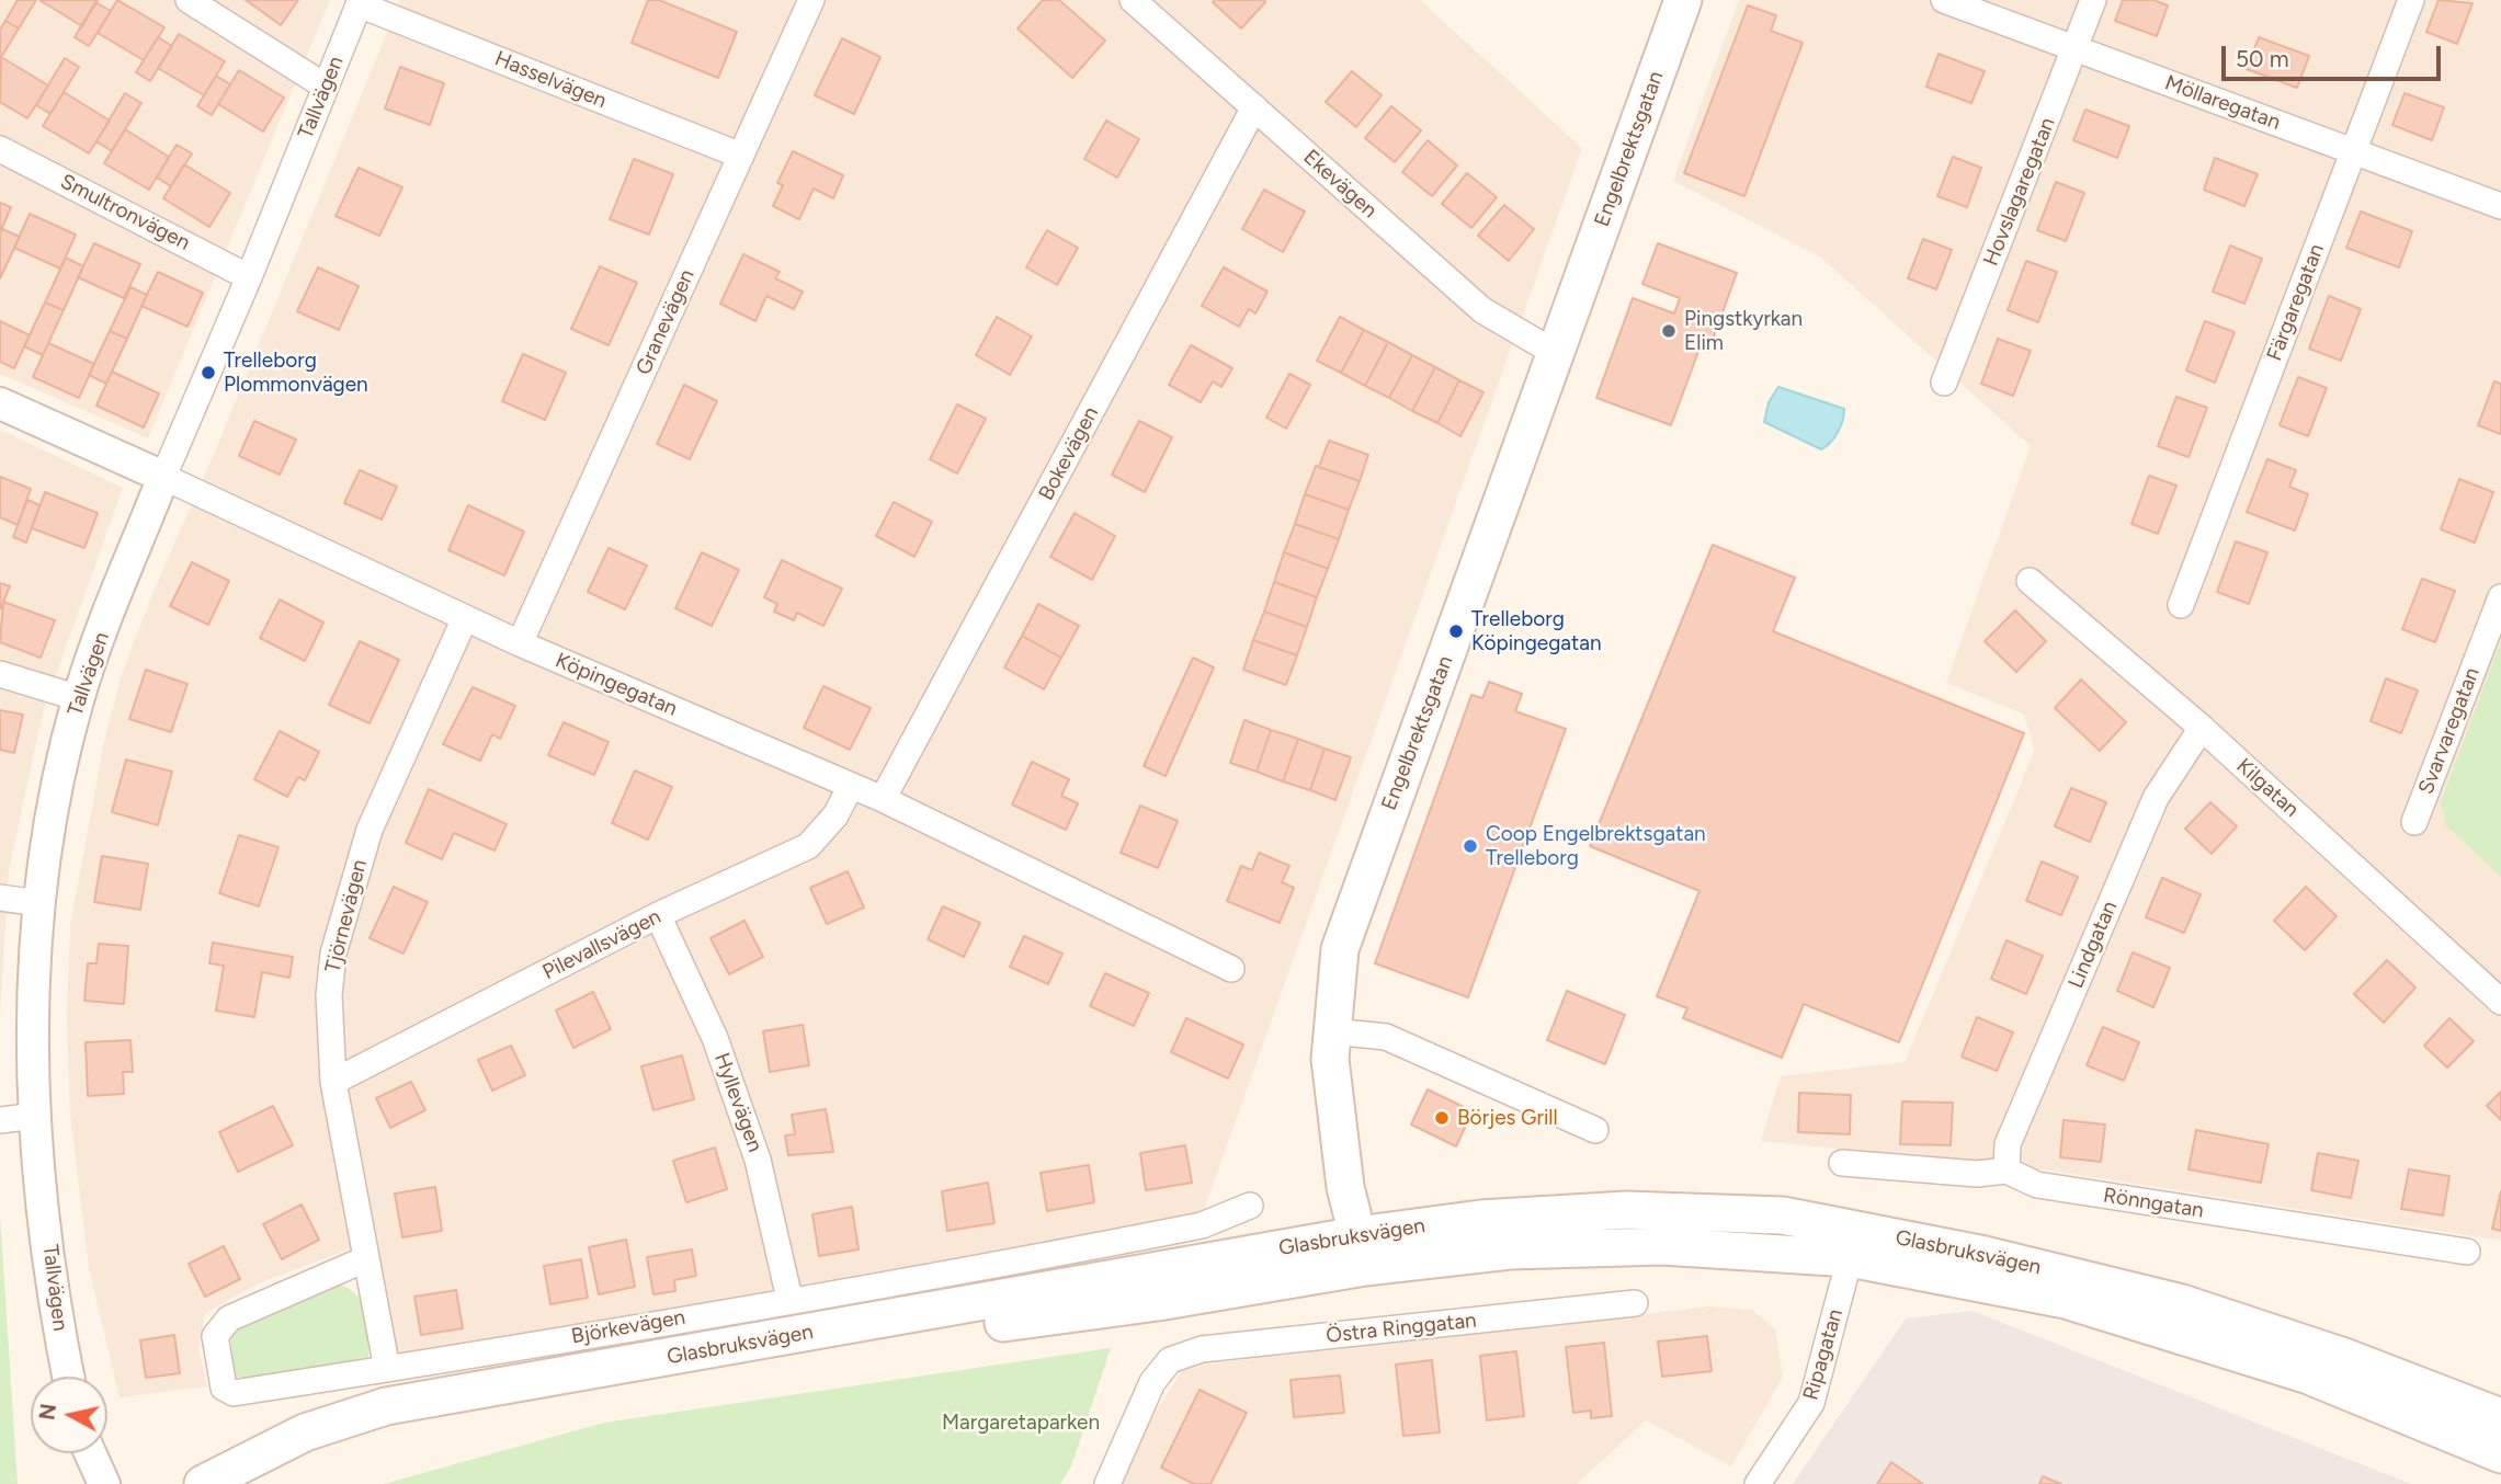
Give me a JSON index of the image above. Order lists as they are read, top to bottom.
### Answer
{
  "streets": {
    "main road": ["Engelbrektsgatan", "Glasbruksvägen"],
    "street": [
      "Hasselvägen",
      "Tallvägen",
      "Möllaregatan",
      "Ekevägen",
      "Hovslagaregatan",
      "Smultronvägen",
      "Färgaregatan",
      "Granevägen",
      "Bokevägen",
      "Köpingegatan",
      "Svarvaregatan",
      "Kilgatan",
      "Tjörnevägen",
      "Pilevallsvägen",
      "Lindgatan",
      "Hyllevägen",
      "Rönngatan",
      "Björkevägen",
      "Östra Ringgatan",
      "Ripagatan"
    ]
  },
  "crossings": [
    ["Hasselvägen", "Tallvägen"],
    ["Hasselvägen", "Granevägen"],
    ["Tallvägen", "Smultronvägen"],
    ["Tallvägen", "Köpingegatan"],
    ["Möllaregatan", "Hovslagaregatan"],
    ["Möllaregatan", "Färgaregatan"],
    ["Engelbrektsgatan", "Ekevägen"],
    ["Engelbrektsgatan", "Glasbruksvägen"],
    ["Ekevägen", "Bokevägen"],
    ["Granevägen", "Köpingegatan"],
    ["Bokevägen", "Köpingegatan"],
    ["Köpingegatan", "Tjörnevägen"],
    ["Köpingegatan", "Pilevallsvägen"],
    ["Kilgatan", "Lindgatan"],
    ["Tjörnevägen", "Pilevallsvägen"],
    ["Tjörnevägen", "Björkevägen"],
    ["Pilevallsvägen", "Hyllevägen"],
    ["Lindgatan", "Rönngatan"],
    ["Hyllevägen", "Björkevägen"],
    ["Glasbruksvägen", "Ripagatan"]
  ],
  "parks": ["Margaretaparken"],
  "places": [
    "Pingstkyrkan Elim",
    "Trelleborg Plommonvägen",
    "Trelleborg Köpingegatan",
    "Coop Engelbrektsgatan Trelleborg",
    "Börjes Grill"
  ],
  "scale_bar": "50 m",
  "north": "left"
}
